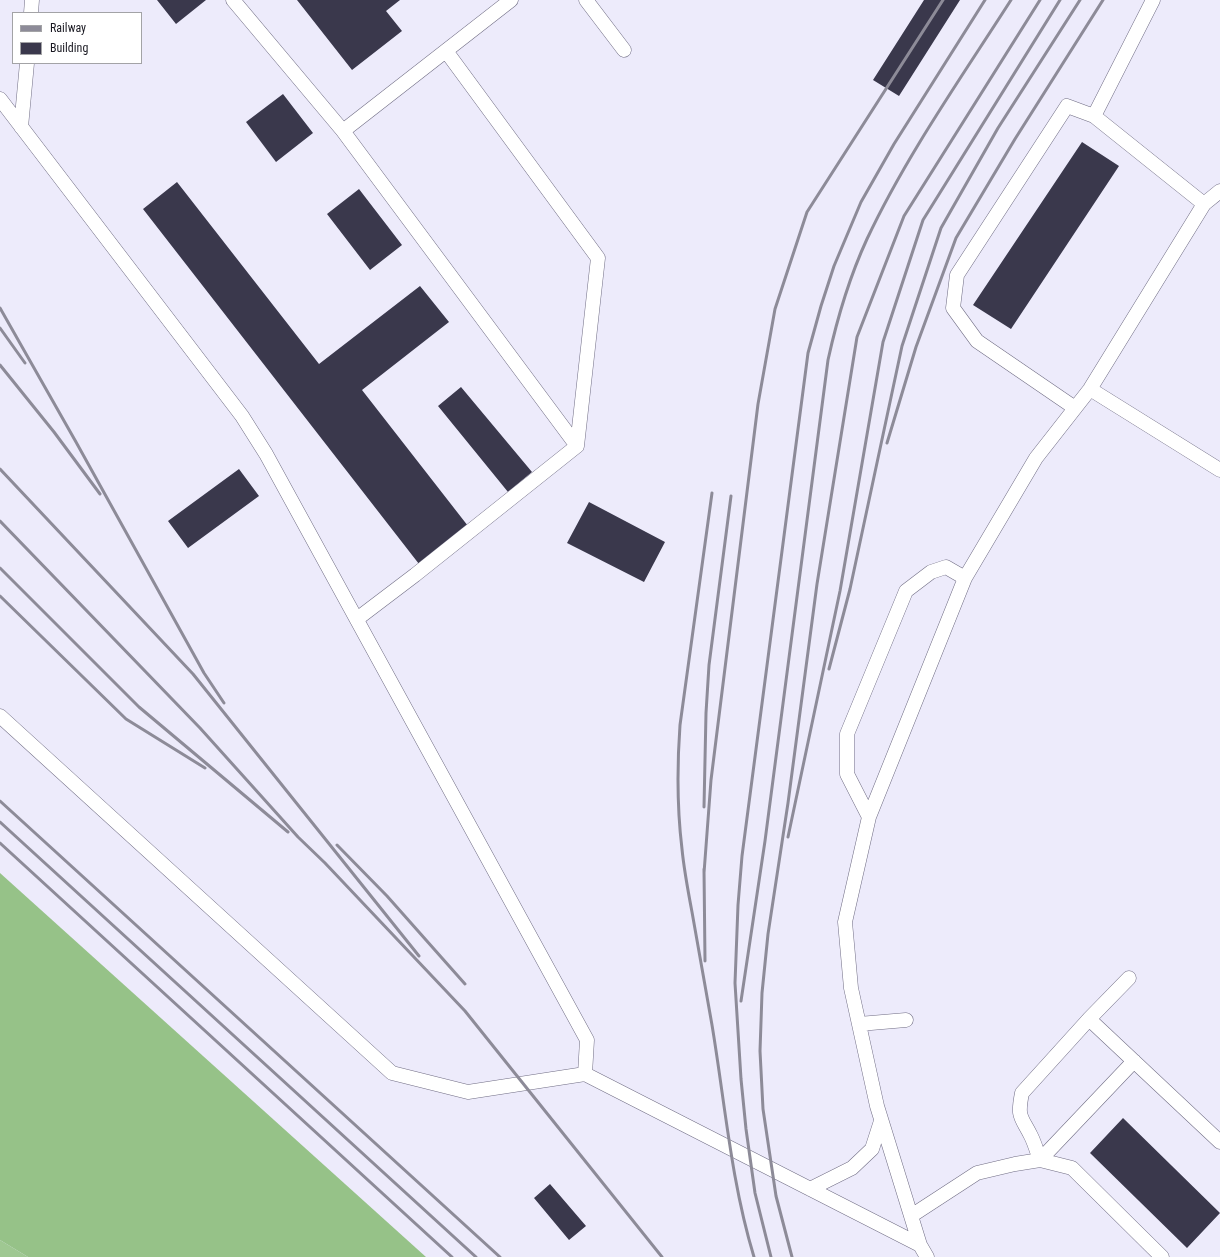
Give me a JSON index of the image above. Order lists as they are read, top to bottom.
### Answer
{
  "legend": ["Railway", "Building"]
}
